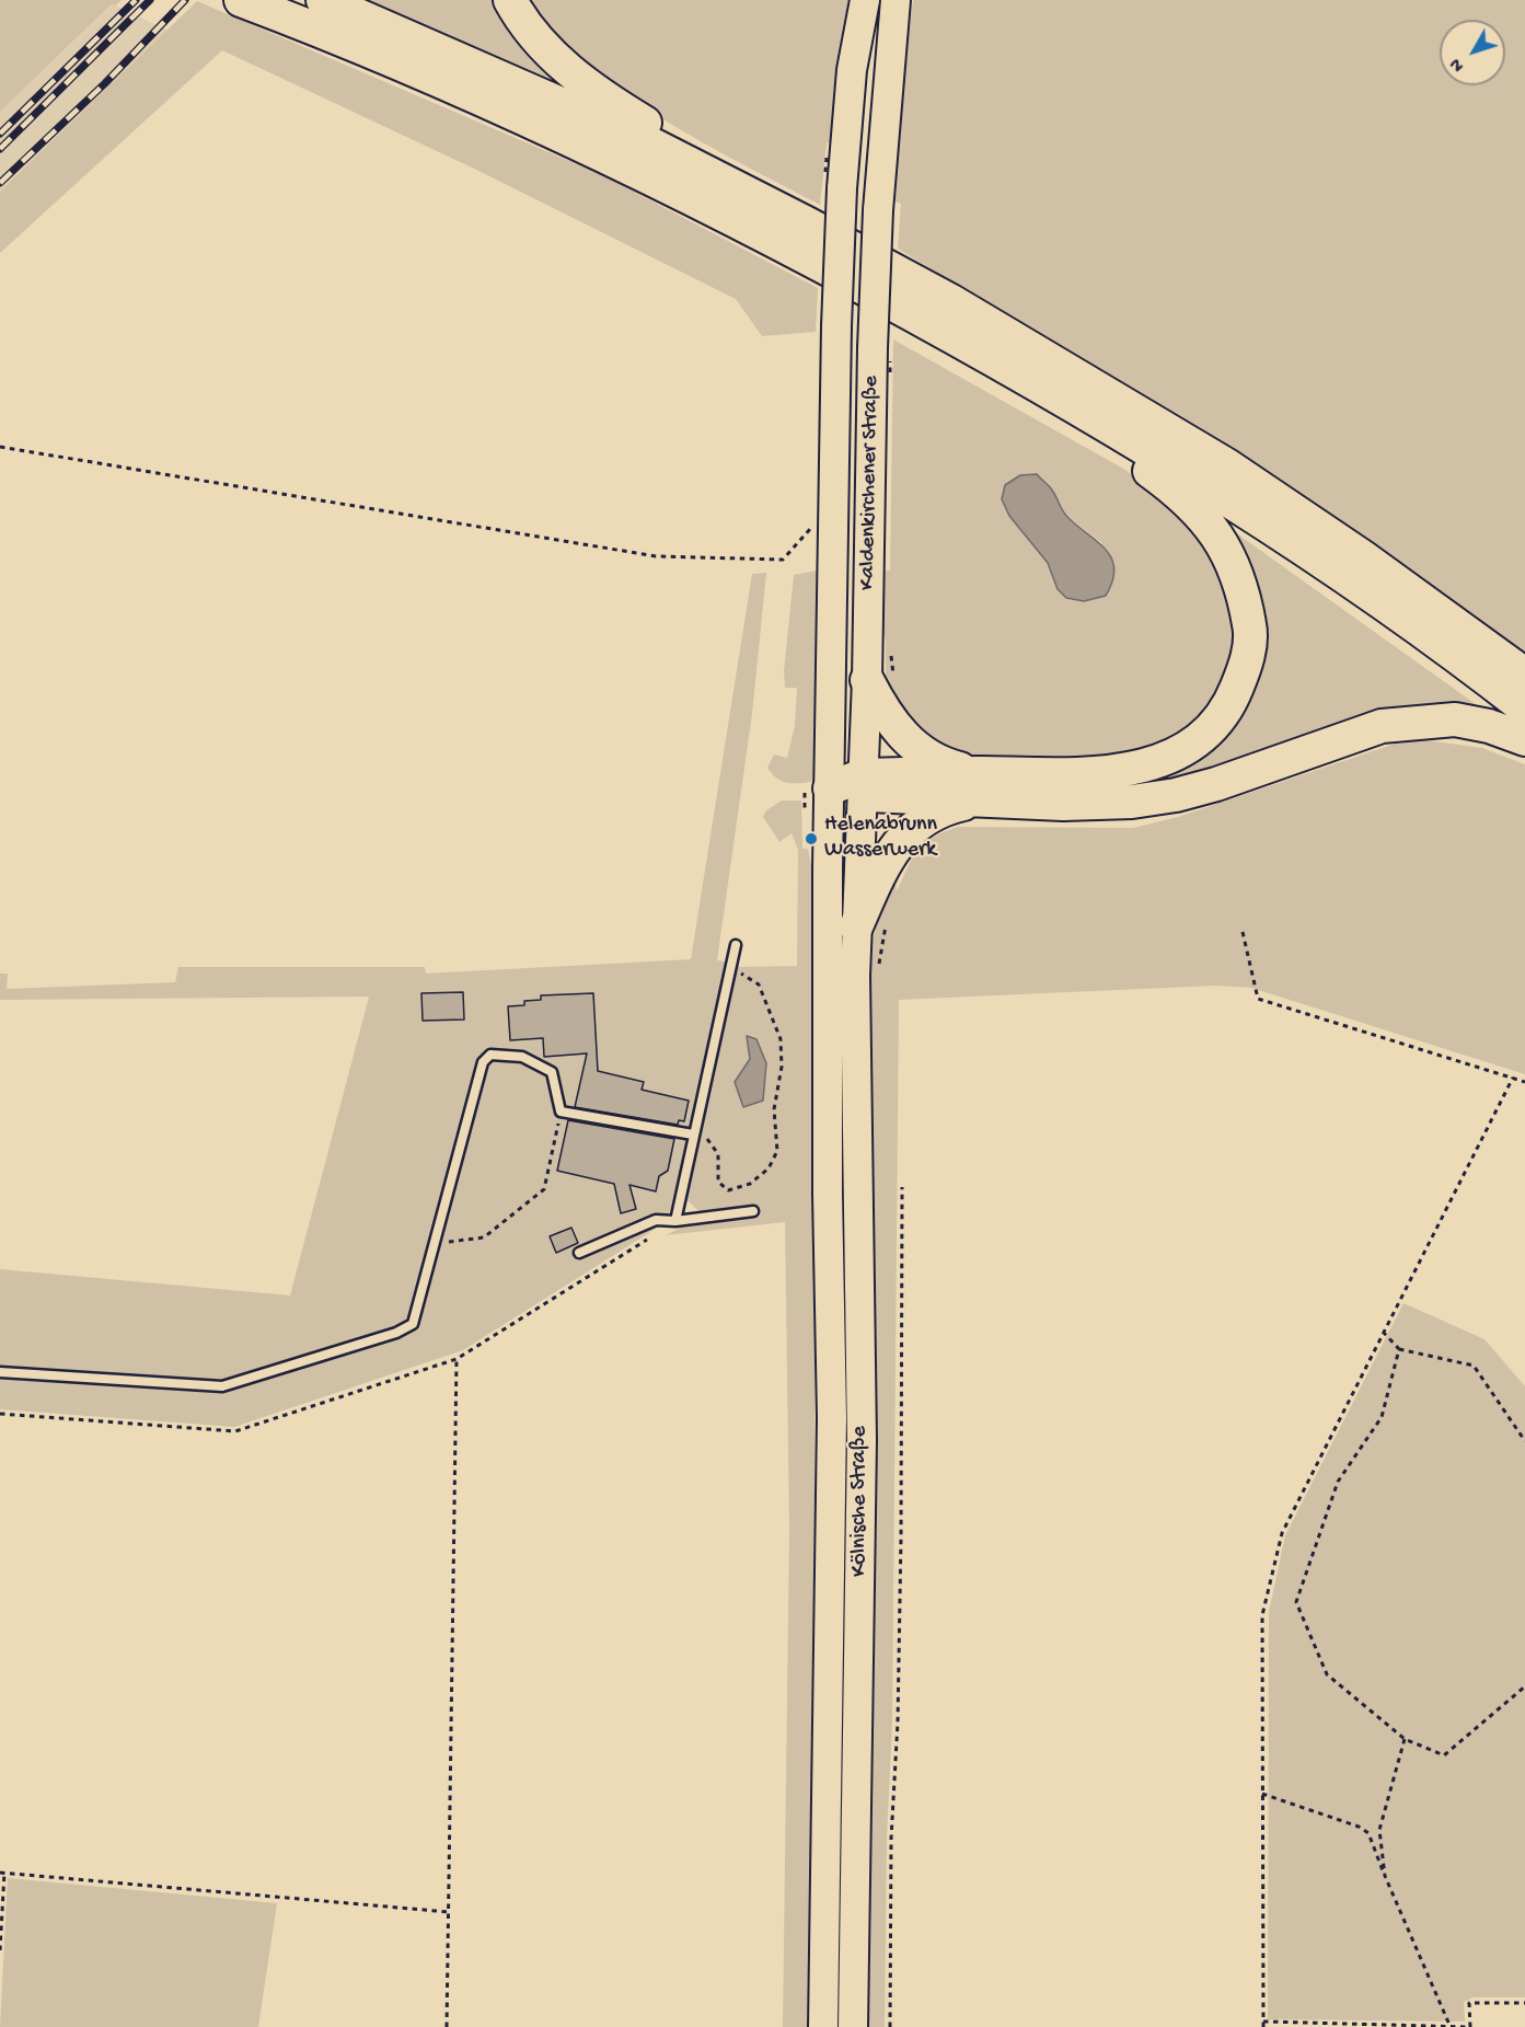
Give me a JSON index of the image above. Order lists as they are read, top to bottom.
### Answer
{
  "streets": {
    "main road": ["Kaldenkirchener Straße", "Kölnische Straße"]
  },
  "crossings": [
    ["Kaldenkirchener Straße", "Kölnische Straße"]
  ],
  "places": ["Helenabrunn Wasserwerk"],
  "north": "bottom left"
}
